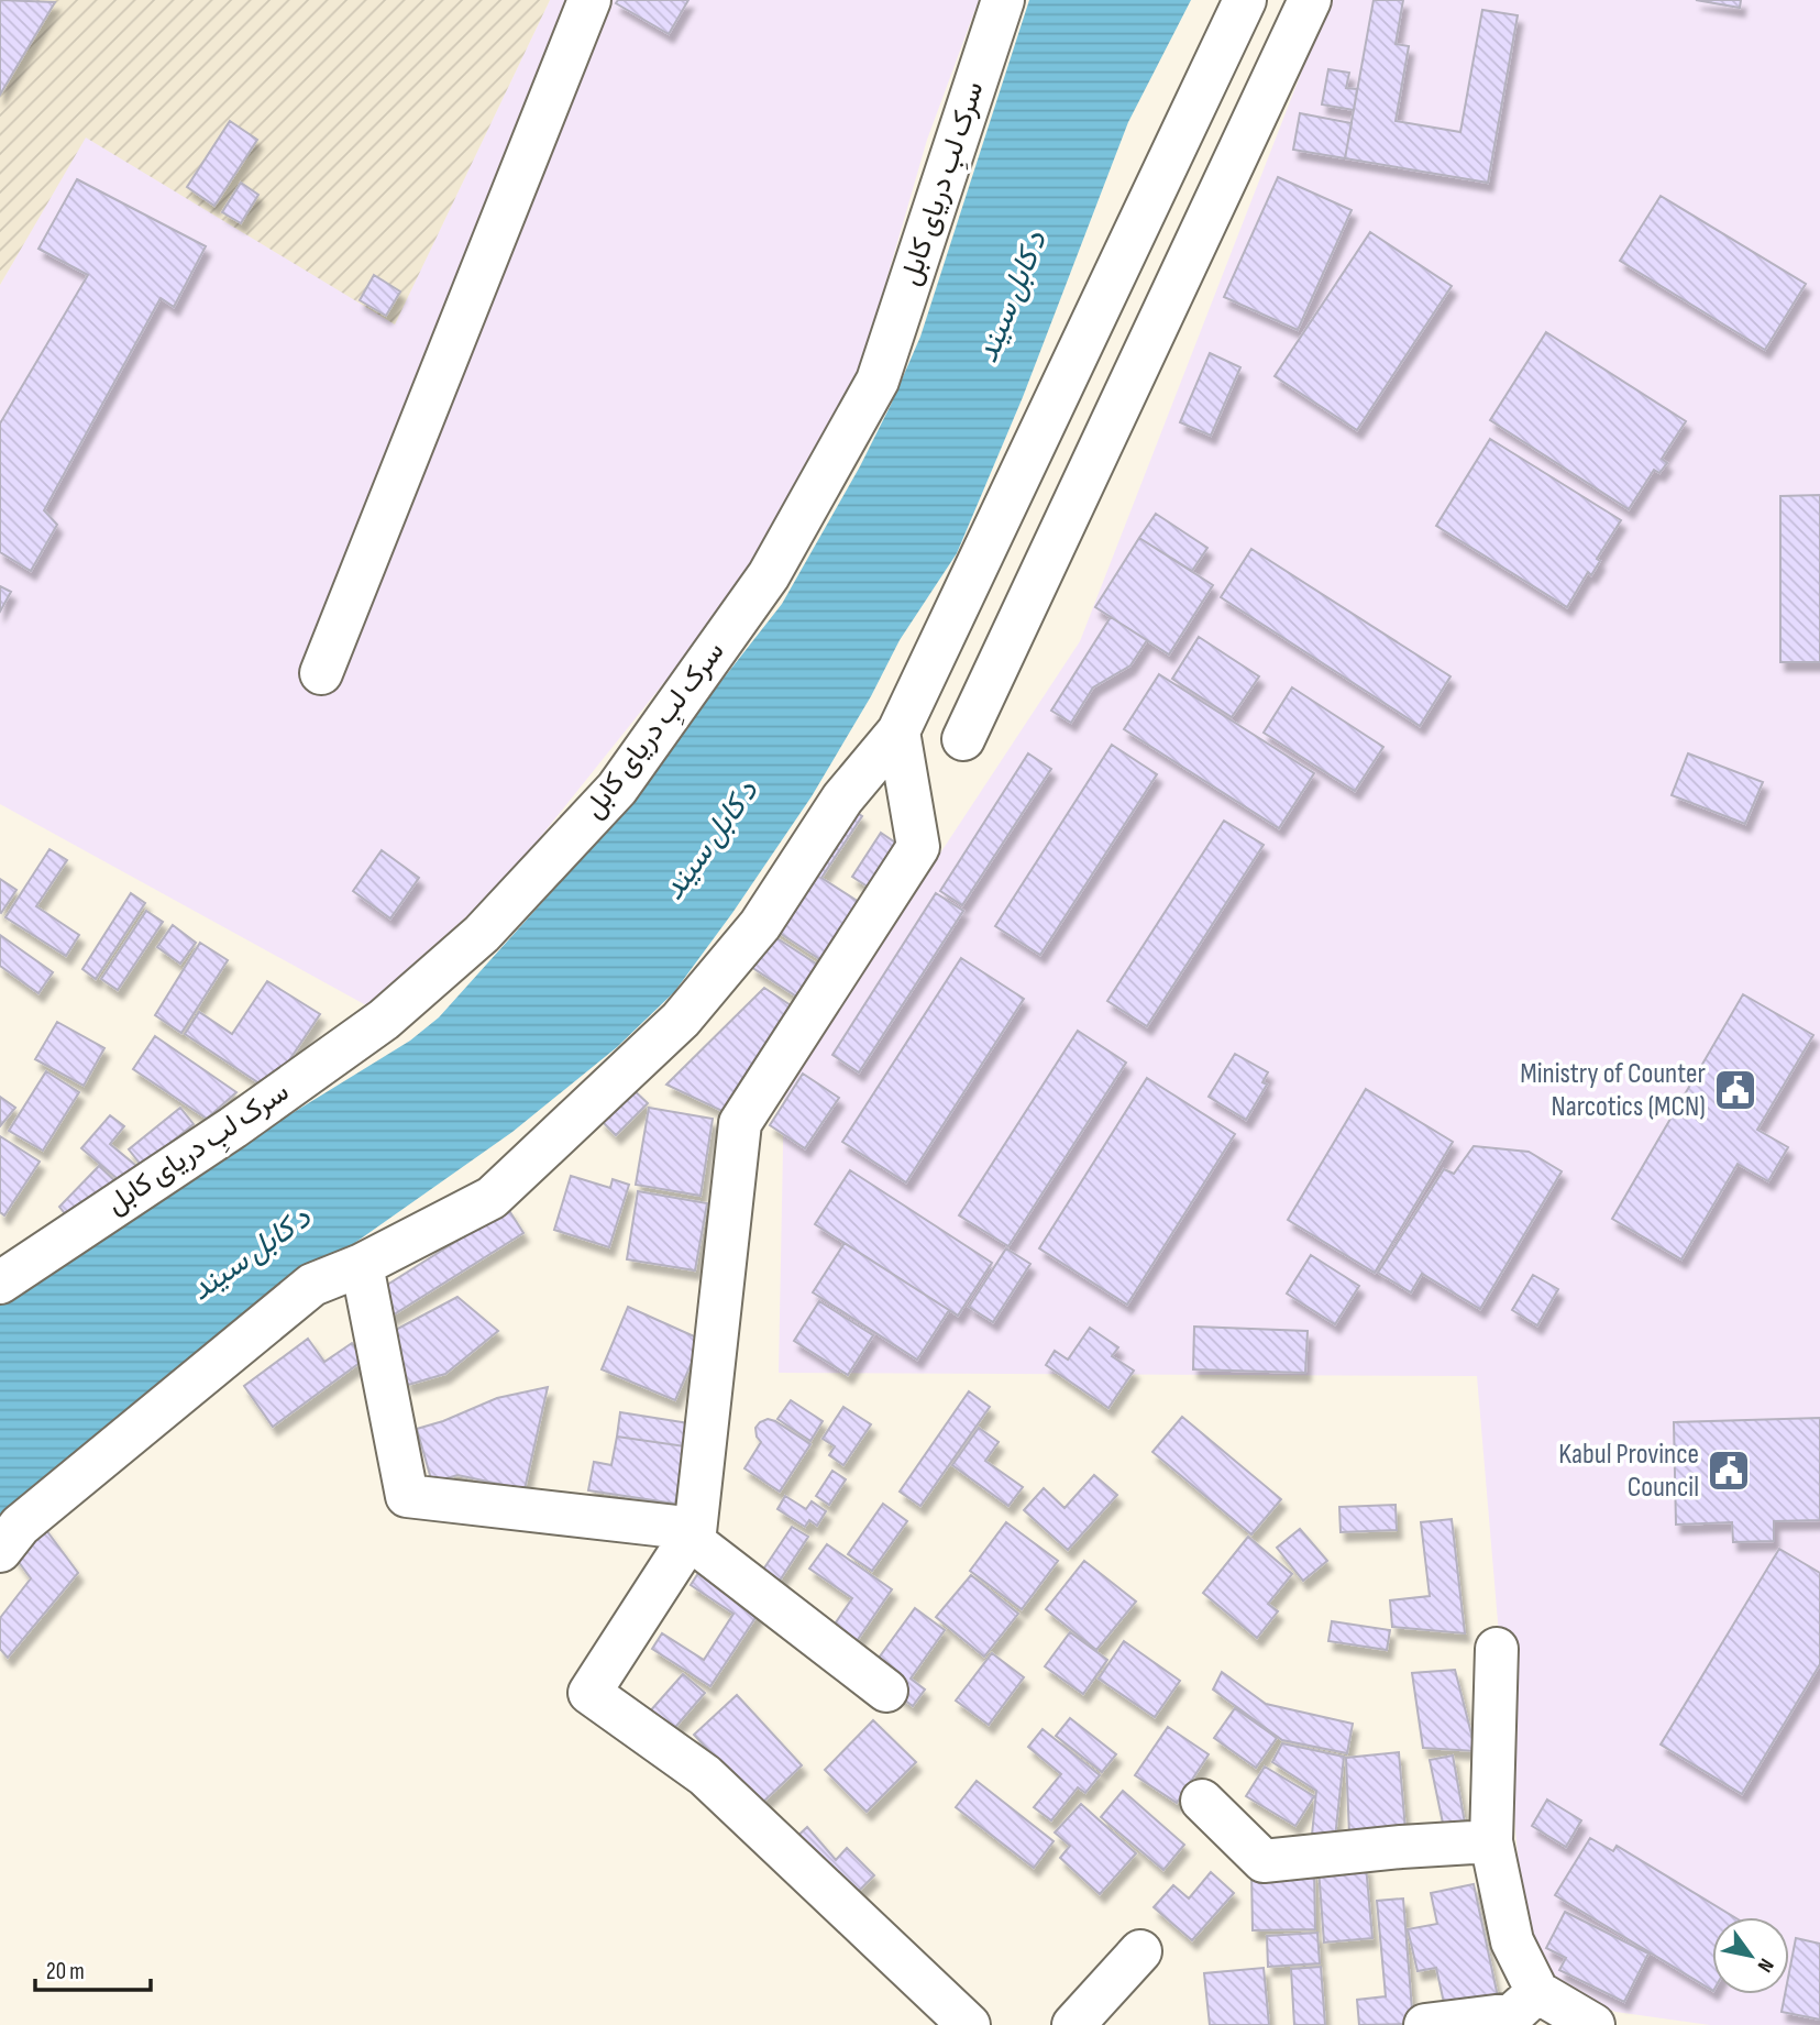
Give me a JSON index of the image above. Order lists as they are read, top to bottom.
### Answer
{
  "streets": {
    "street": ["سرک لبِ دریای کابل"]
  },
  "water": ["د کابل سيند"],
  "places": {
    "public building": ["Ministry of Counter Narcotics (MCN)", "Kabul Province Council"]
  },
  "scale_bar": "20 m",
  "north": "bottom right"
}
